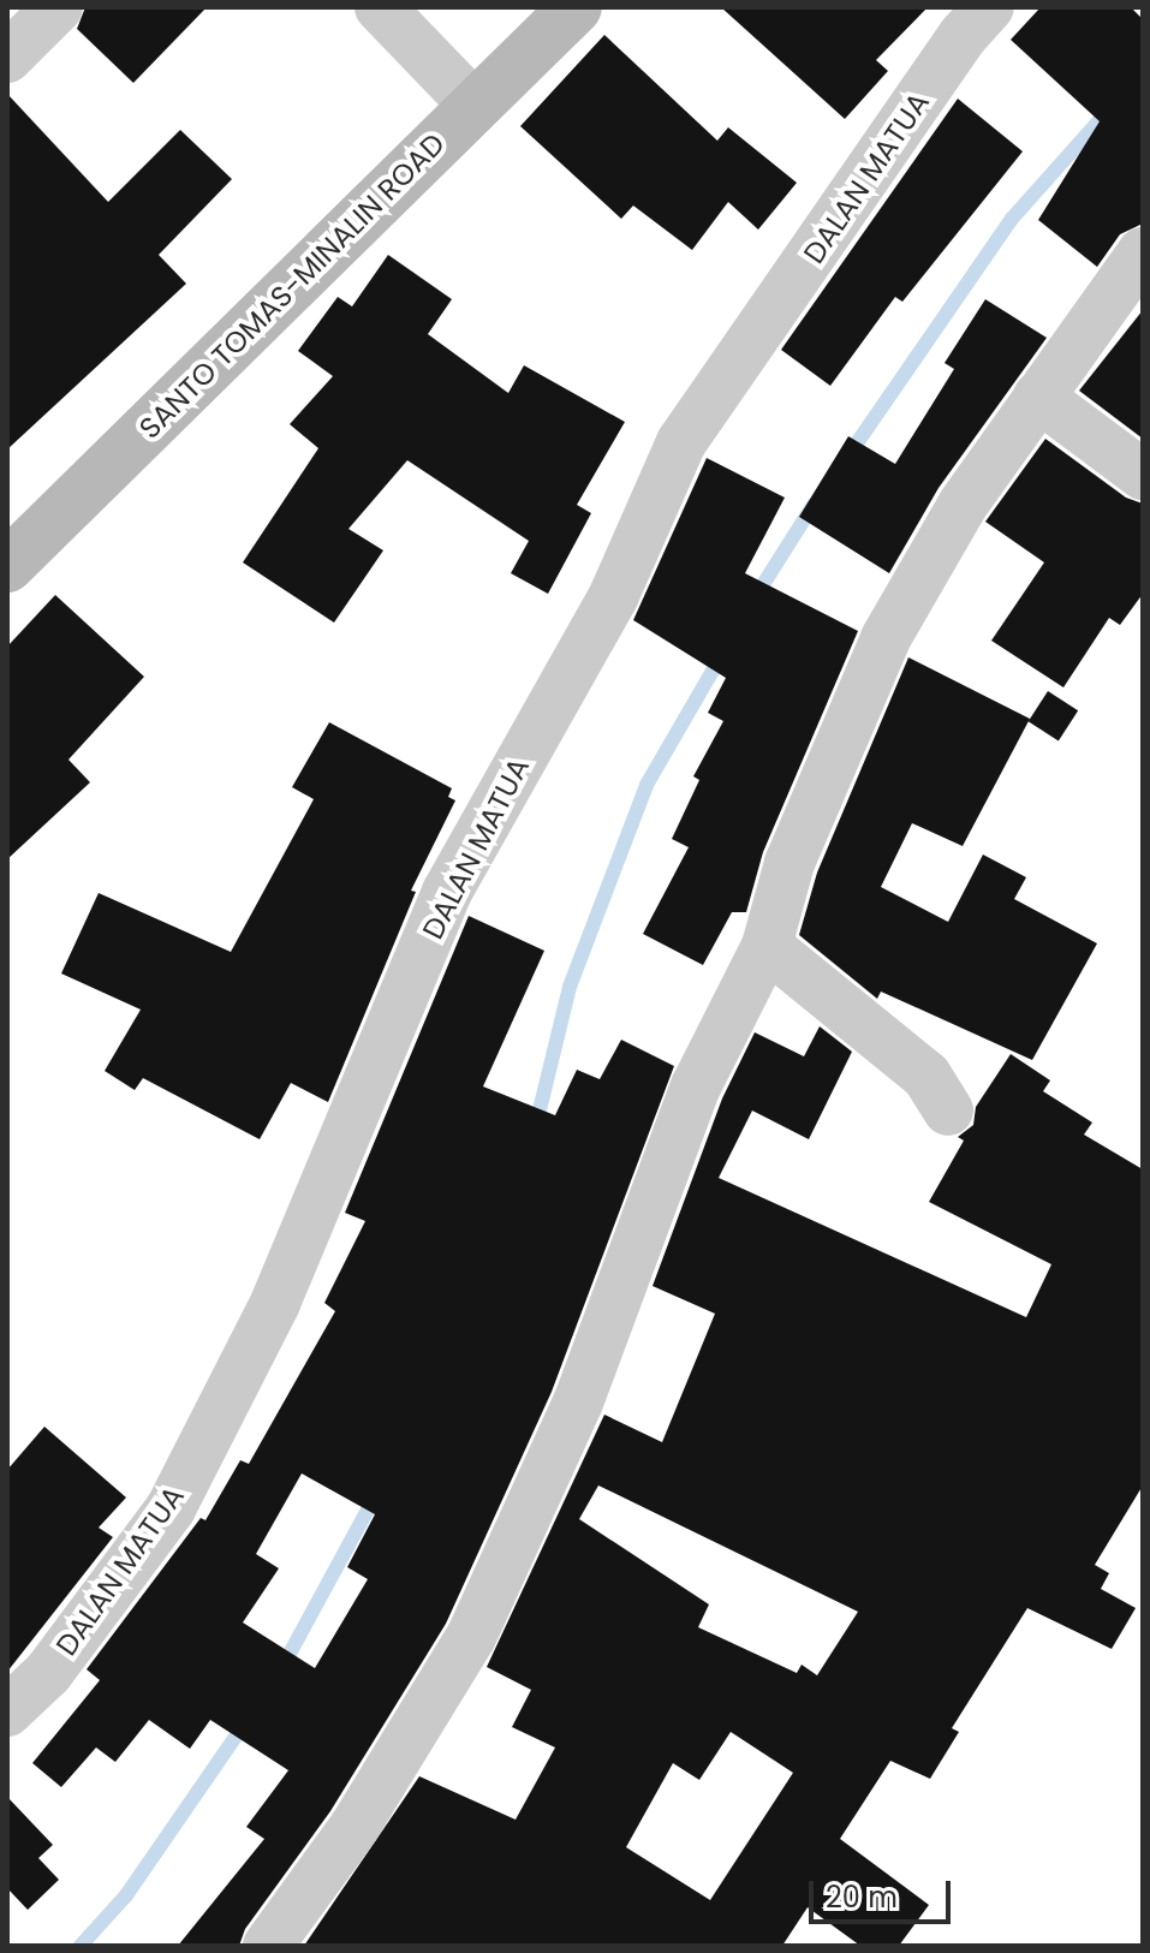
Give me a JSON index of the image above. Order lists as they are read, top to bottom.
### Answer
{
  "streets": {
    "main road": ["SANTO TOMAS-MINALIN ROAD"],
    "street": ["DALAN MATUA"]
  },
  "scale_bar": "20 m"
}
